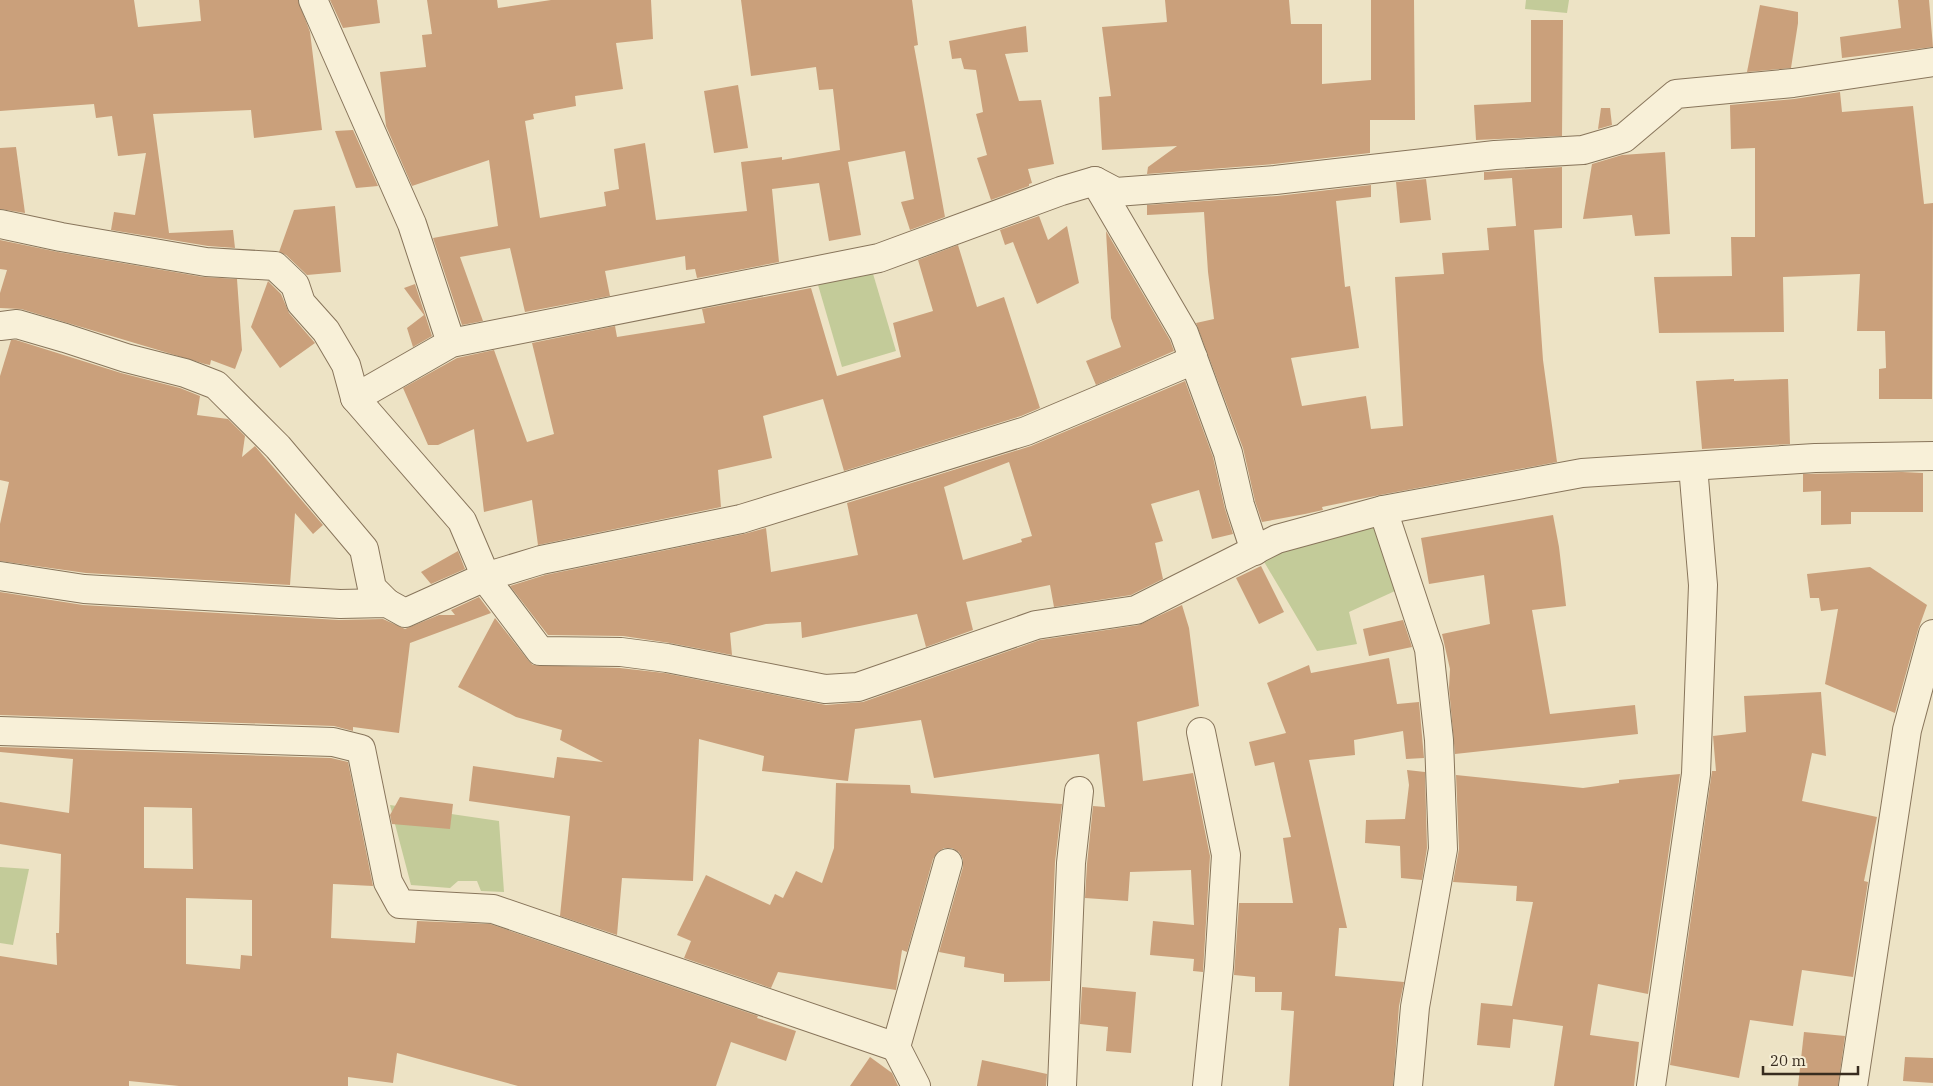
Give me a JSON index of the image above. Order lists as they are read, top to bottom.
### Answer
{
  "scale_bar": "20 m"
}
